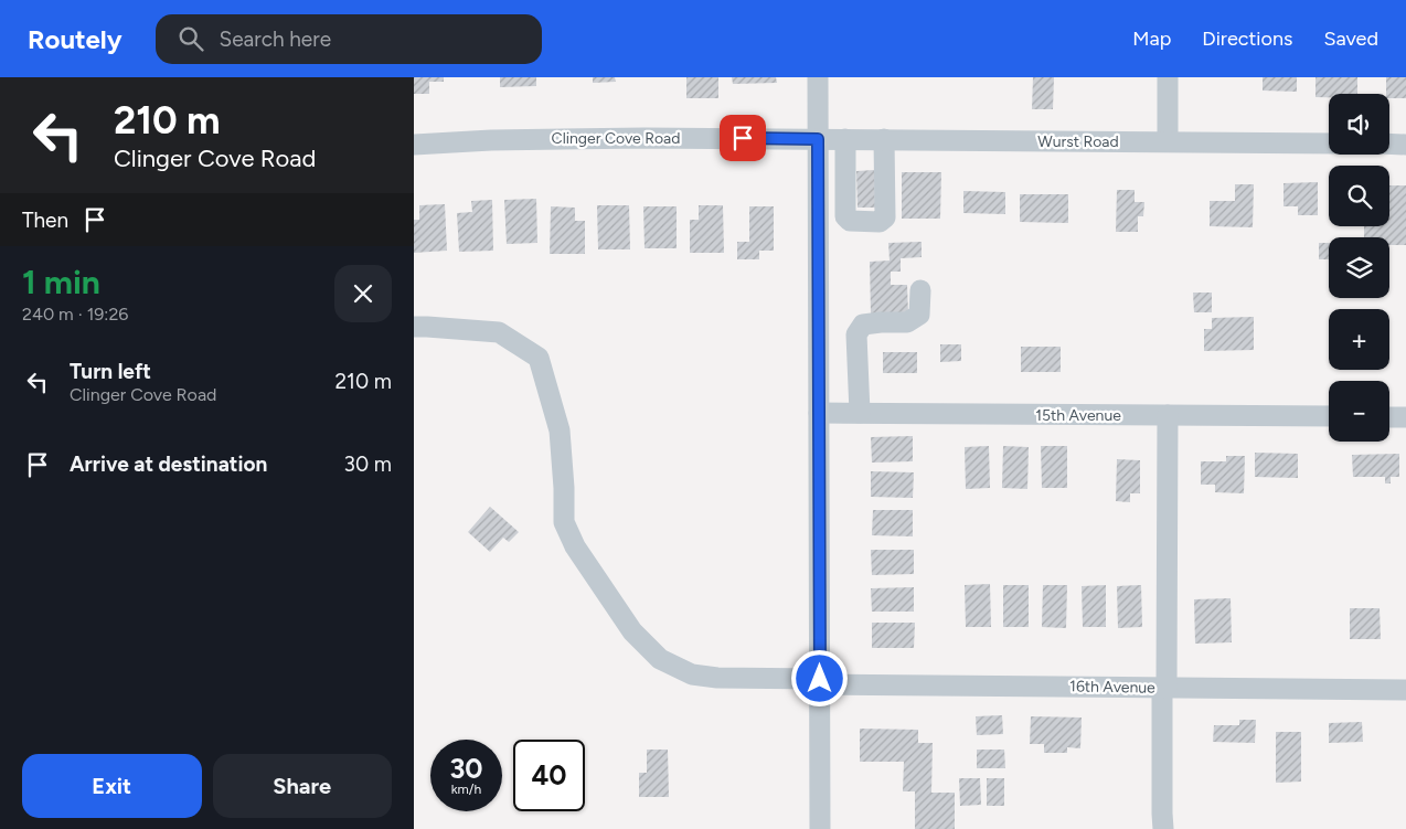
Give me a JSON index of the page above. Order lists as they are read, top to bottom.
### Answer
{
  "streets": {
    "street": [
      "Clinger Cove Road",
      "Wurst Road",
      "15th Avenue",
      "16th Avenue"
    ]
  },
  "crossings": [
    ["Clinger Cove Road", "Wurst Road"]
  ],
  "page": {
    "header": "Routely",
    "search": "Search here",
    "nav": ["Map", "Directions", "Saved"],
    "turn": ["210 m", "Clinger Cove Road"],
    "map_buttons": ["+", "−"],
    "then": "Then",
    "heading": ["1 min", "240 m · 19:26"],
    "list": [
      {
        "name": "Turn left",
        "note": "Clinger Cove Road",
        "value": "210 m"
      },
      {
        "name": "Arrive at destination",
        "value": "30 m"
      }
    ],
    "speed": "30 km/h",
    "limit": "40",
    "buttons": ["Exit", "Share"]
  }
}
